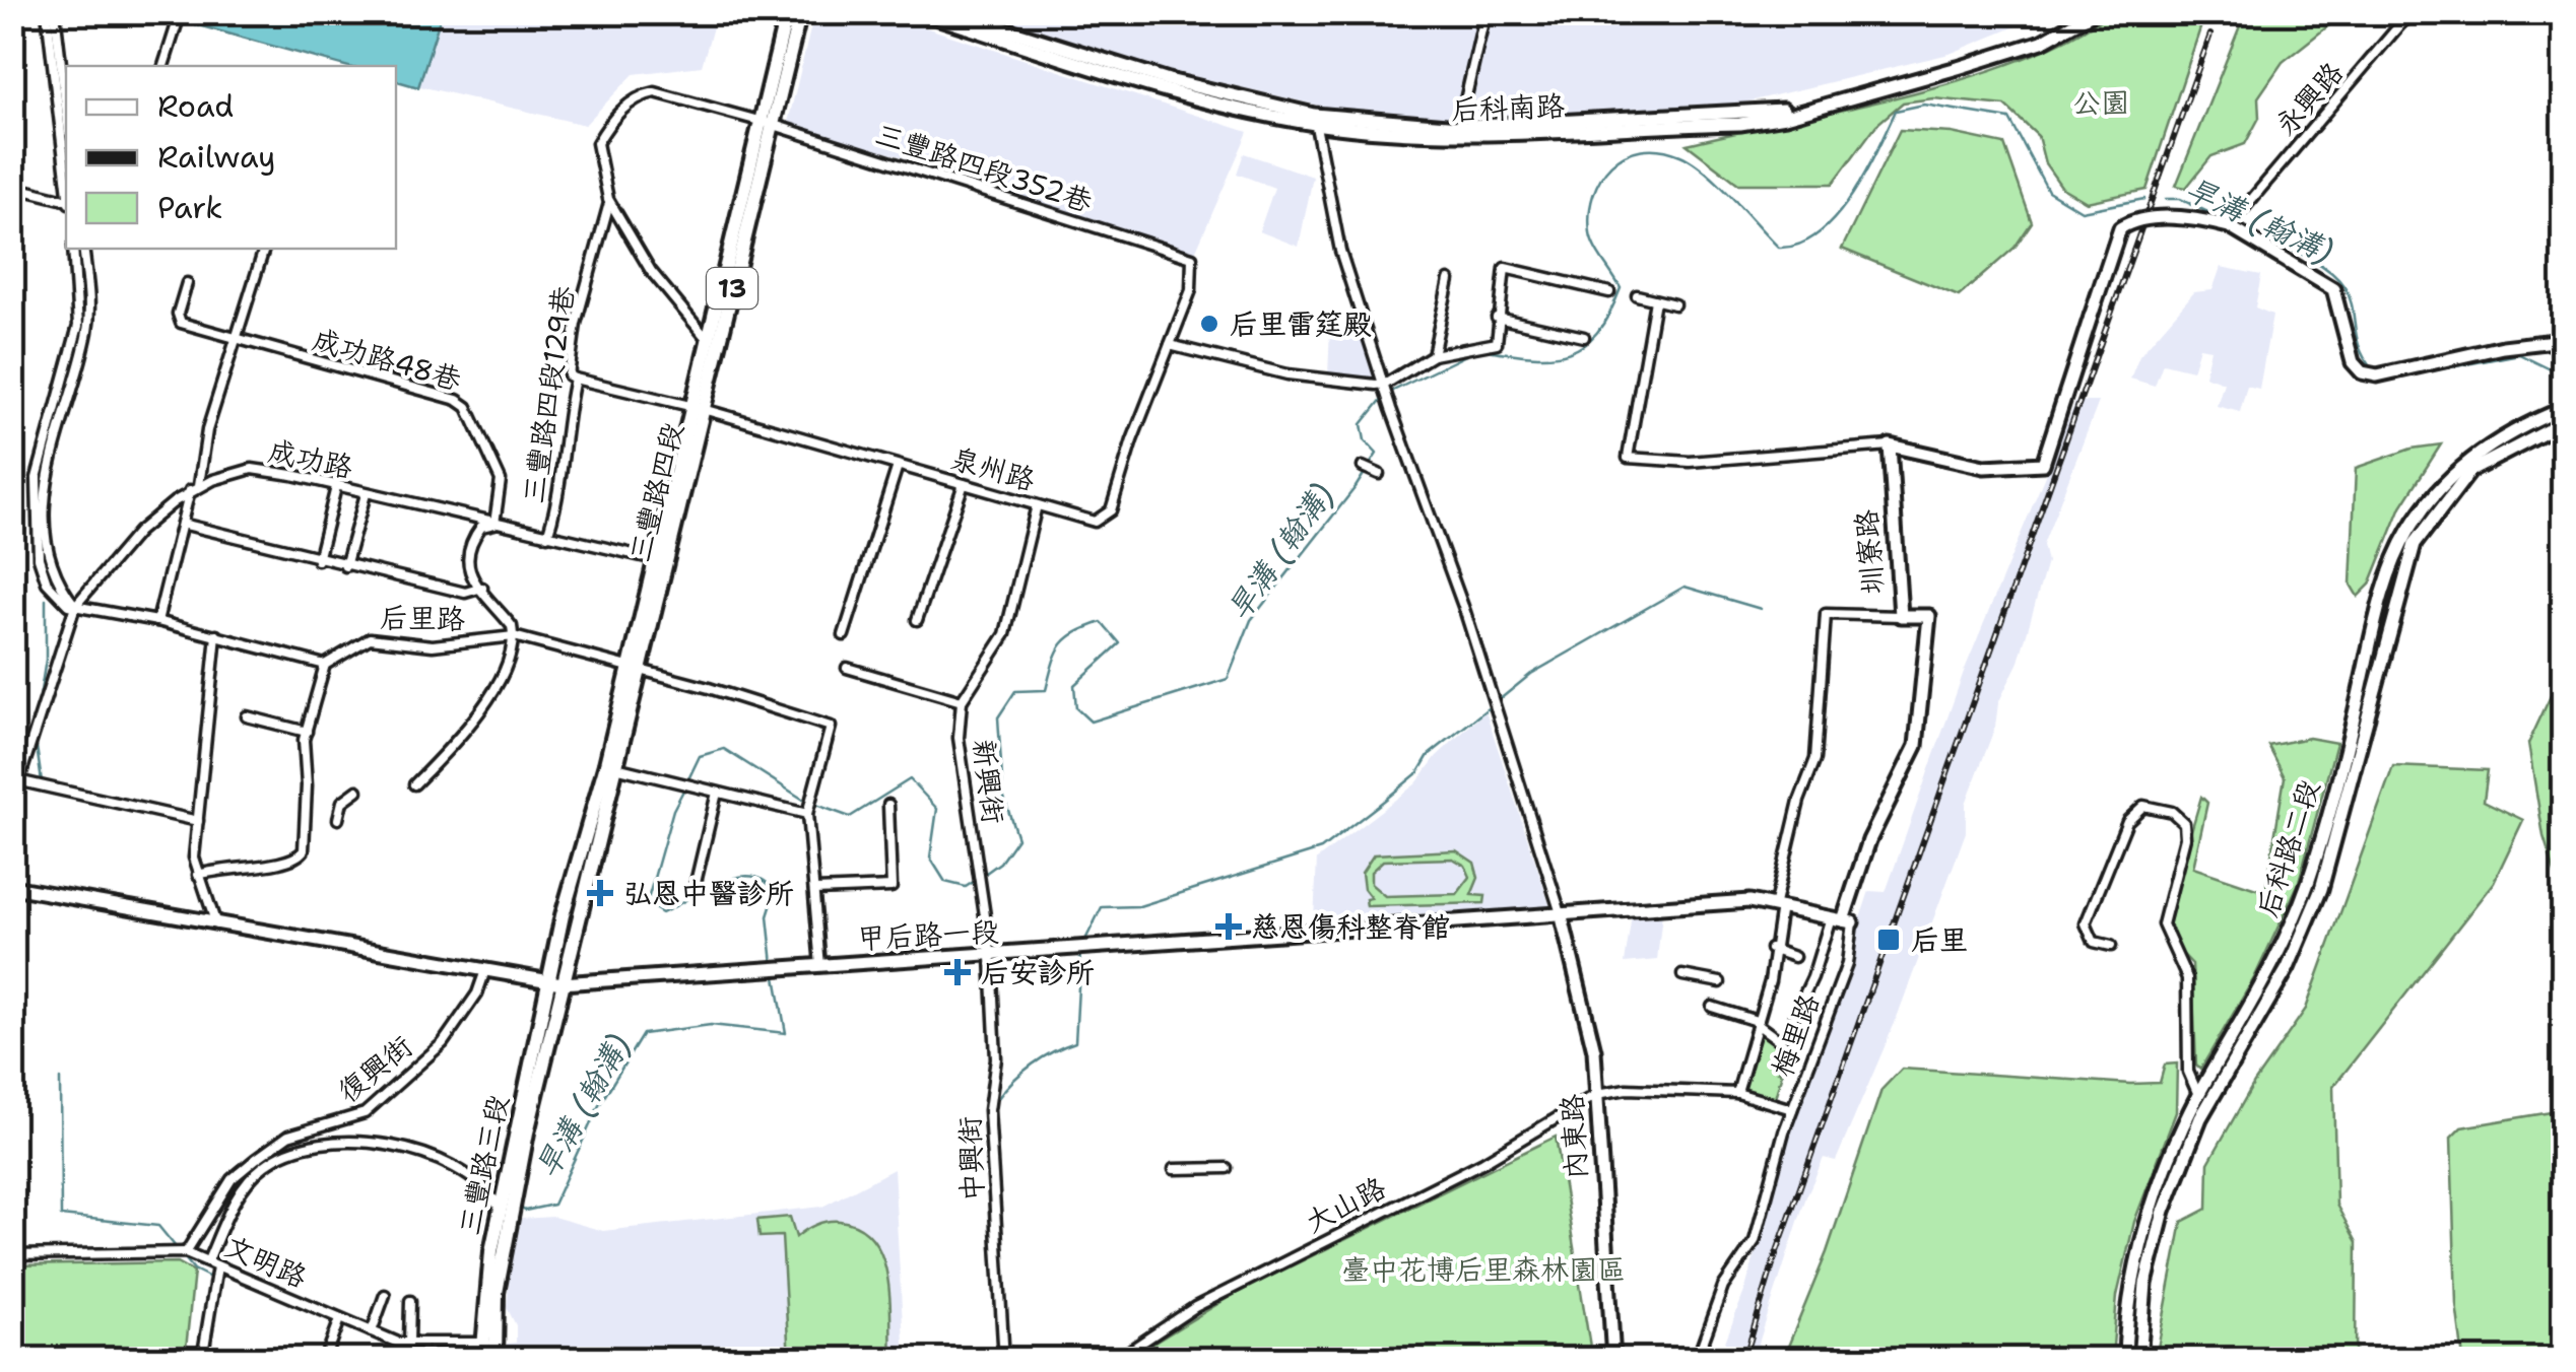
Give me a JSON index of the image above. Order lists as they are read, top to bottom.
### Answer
{
  "streets": {
    "main road": ["13", "三豐路四段", "三豐路三段"],
    "street": [
      "永興路",
      "后科南路",
      "三豐路四段352巷",
      "成功路48巷",
      "三豐路四段129巷",
      "成功路",
      "泉州路",
      "圳寮路",
      "后里路",
      "新興街",
      "后科路二段",
      "甲后路一段",
      "梅里路",
      "復興街",
      "內東路",
      "中興街",
      "大山路",
      "文明路"
    ]
  },
  "crossings": [
    ["三豐路四段352巷", "三豐路四段129巷"],
    ["三豐路四段352巷", "泉州路"],
    ["三豐路四段352巷", "三豐路四段"],
    ["成功路48巷", "成功路"],
    ["三豐路四段129巷", "成功路"],
    ["三豐路四段129巷", "泉州路"],
    ["成功路", "三豐路四段"],
    ["泉州路", "三豐路四段"],
    ["泉州路", "新興街"],
    ["三豐路四段", "后里路"],
    ["三豐路四段", "甲后路一段"],
    ["三豐路四段", "三豐路三段"],
    ["圳寮路", "甲后路一段"],
    ["圳寮路", "梅里路"],
    ["新興街", "甲后路一段"],
    ["新興街", "中興街"],
    ["甲后路一段", "梅里路"],
    ["甲后路一段", "復興街"],
    ["甲后路一段", "內東路"],
    ["甲后路一段", "中興街"],
    ["甲后路一段", "三豐路三段"],
    ["梅里路", "內東路"],
    ["梅里路", "大山路"],
    ["復興街", "三豐路三段"],
    ["復興街", "文明路"],
    ["內東路", "大山路"],
    ["三豐路三段", "文明路"]
  ],
  "water": ["旱溝 (翰溝)"],
  "parks": ["公園", "臺中花博后里森林園區"],
  "places": {
    "other": ["后里雷筳殿"],
    "health": ["弘恩中醫診所", "慈恩傷科整脊館", "后安診所"],
    "transit": ["后里"]
  },
  "legend": ["Road", "Railway", "Park"]
}
